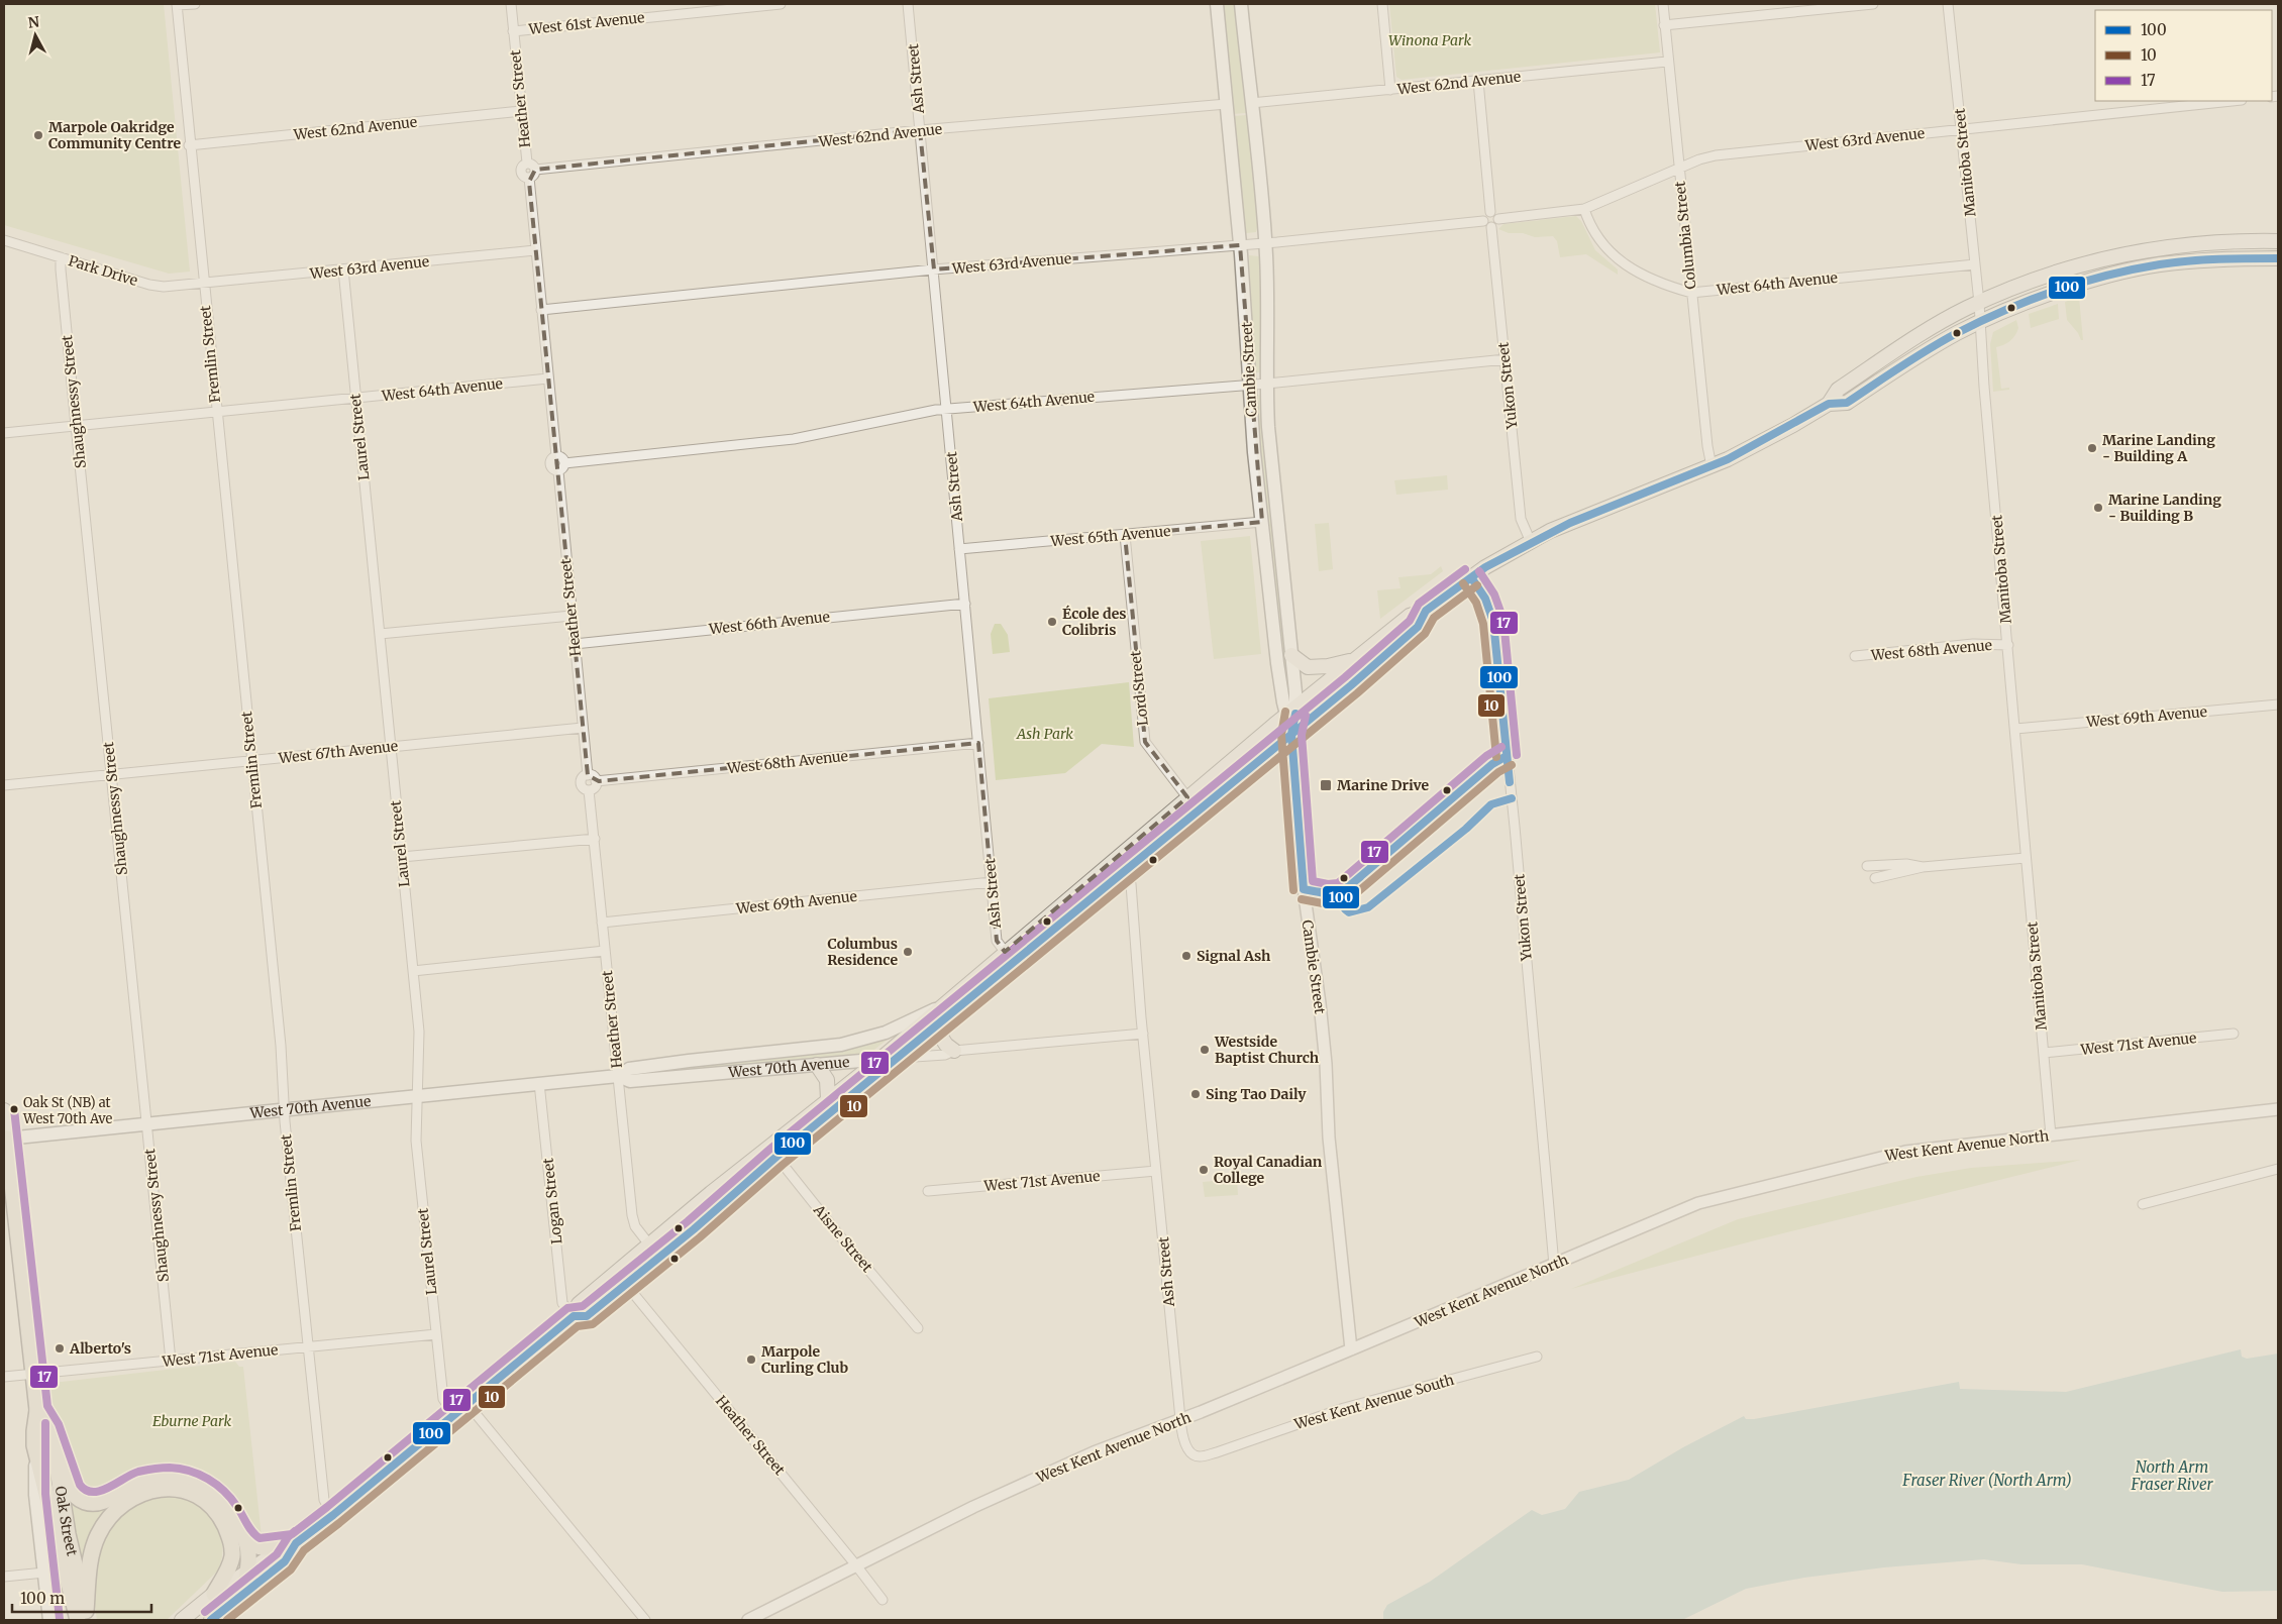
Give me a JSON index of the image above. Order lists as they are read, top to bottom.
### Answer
{
  "streets": {
    "highway": ["Oak Street"],
    "main road": ["Cambie Street", "West 70th Avenue"],
    "street": [
      "West 61st Avenue",
      "Ash Street",
      "West 62nd Avenue",
      "Heather Street",
      "West 63rd Avenue",
      "Manitoba Street",
      "Columbia Street",
      "Park Drive",
      "West 64th Avenue",
      "Fremlin Street",
      "Yukon Street",
      "Shaughnessy Street",
      "Laurel Street",
      "West 65th Avenue",
      "West 66th Avenue",
      "West 68th Avenue",
      "Lord Street",
      "West 69th Avenue",
      "West 67th Avenue",
      "West 71st Avenue",
      "West Kent Avenue North",
      "Logan Street",
      "Aisne Street",
      "West Kent Avenue South"
    ]
  },
  "crossings": [
    ["West 61st Avenue", "Heather Street"],
    ["Ash Street", "West 62nd Avenue"],
    ["Ash Street", "West 63rd Avenue"],
    ["Ash Street", "West 64th Avenue"],
    ["Ash Street", "West 65th Avenue"],
    ["Ash Street", "West 66th Avenue"],
    ["Ash Street", "West 68th Avenue"],
    ["Ash Street", "West 69th Avenue"],
    ["Ash Street", "West 71st Avenue"],
    ["Ash Street", "West 70th Avenue"],
    ["Ash Street", "West Kent Avenue North"],
    ["Ash Street", "West Kent Avenue South"],
    ["West 62nd Avenue", "Heather Street"],
    ["West 62nd Avenue", "Columbia Street"],
    ["West 62nd Avenue", "Fremlin Street"],
    ["West 62nd Avenue", "Cambie Street"],
    ["Heather Street", "West 64th Avenue"],
    ["Heather Street", "West 66th Avenue"],
    ["Heather Street", "West 68th Avenue"],
    ["Heather Street", "West 69th Avenue"],
    ["Heather Street", "West 67th Avenue"],
    ["Heather Street", "West 70th Avenue"],
    ["Heather Street", "West Kent Avenue North"],
    ["West 63rd Avenue", "Manitoba Street"],
    ["West 63rd Avenue", "Columbia Street"],
    ["West 63rd Avenue", "Park Drive"],
    ["West 63rd Avenue", "West 64th Avenue"],
    ["West 63rd Avenue", "Fremlin Street"],
    ["West 63rd Avenue", "Cambie Street"],
    ["West 63rd Avenue", "Yukon Street"],
    ["West 63rd Avenue", "Laurel Street"],
    ["Manitoba Street", "West 64th Avenue"],
    ["Manitoba Street", "West 68th Avenue"],
    ["Manitoba Street", "West 69th Avenue"],
    ["Manitoba Street", "West 71st Avenue"],
    ["Manitoba Street", "West Kent Avenue North"],
    ["Columbia Street", "West 64th Avenue"],
    ["Park Drive", "Fremlin Street"],
    ["Park Drive", "Shaughnessy Street"],
    ["West 64th Avenue", "Fremlin Street"],
    ["West 64th Avenue", "Cambie Street"],
    ["West 64th Avenue", "Yukon Street"],
    ["West 64th Avenue", "Shaughnessy Street"],
    ["West 64th Avenue", "Laurel Street"],
    ["Fremlin Street", "West 67th Avenue"],
    ["Fremlin Street", "West 71st Avenue"],
    ["Fremlin Street", "West 70th Avenue"],
    ["Cambie Street", "West 65th Avenue"],
    ["Cambie Street", "West Kent Avenue North"],
    ["Yukon Street", "West Kent Avenue North"],
    ["Shaughnessy Street", "West 67th Avenue"],
    ["Shaughnessy Street", "West 71st Avenue"],
    ["Shaughnessy Street", "West 70th Avenue"],
    ["Laurel Street", "West 67th Avenue"],
    ["Laurel Street", "West 71st Avenue"],
    ["Laurel Street", "West 70th Avenue"],
    ["West 65th Avenue", "Lord Street"],
    ["West 71st Avenue", "Oak Street"],
    ["West 70th Avenue", "Logan Street"],
    ["West 70th Avenue", "Oak Street"],
    ["West Kent Avenue North", "West Kent Avenue South"]
  ],
  "water": ["North Arm Fraser River", "Fraser River (North Arm)"],
  "parks": ["Winona Park", "Ash Park", "Eburne Park"],
  "places": {
    "other": [
      "Marpole Oakridge Community Centre",
      "Marine Landing - Building A",
      "Marine Landing - Building B",
      "École des Colibris",
      "Columbus Residence",
      "Signal Ash",
      "Westside Baptist Church",
      "Sing Tao Daily",
      "Oak St (NB) at West 70th Ave",
      "Royal Canadian College",
      "Alberto's",
      "Marpole Curling Club"
    ],
    "transit": ["Marine Drive"]
  },
  "lines": ["transit line 100", "transit line 17", "transit line 10"],
  "legend": ["100", "10", "17"],
  "scale_bar": "100 m",
  "north": "top"
}
